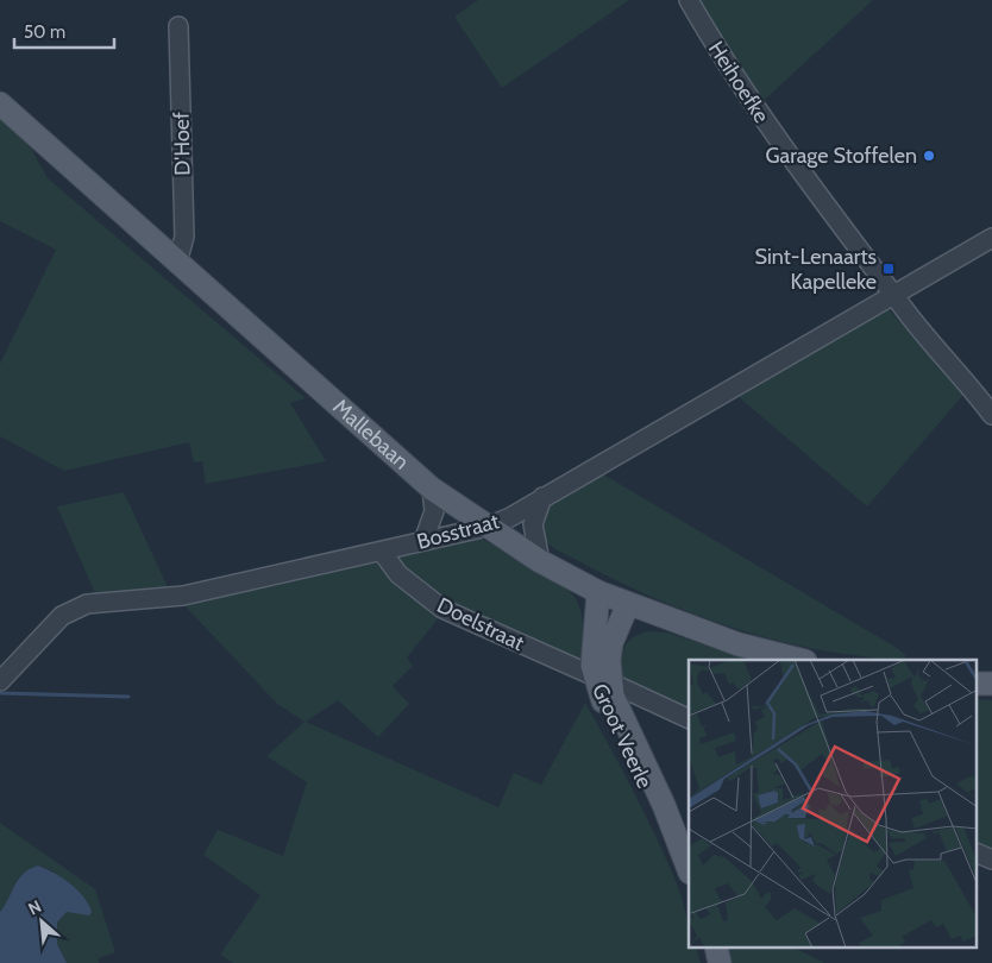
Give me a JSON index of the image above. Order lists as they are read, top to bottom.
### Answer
{
  "streets": {
    "main road": ["Mallebaan", "Groot Veerle"],
    "street": [
      "Heihoefke",
      "D'Hoef",
      "Bosstraat",
      "Doelstraat"
    ]
  },
  "crossings": [
    ["Heihoefke", "Bosstraat"],
    ["D'Hoef", "Mallebaan"],
    ["Mallebaan", "Bosstraat"],
    ["Mallebaan", "Groot Veerle"],
    ["Bosstraat", "Doelstraat"],
    ["Doelstraat", "Groot Veerle"]
  ],
  "places": {
    "other": ["Garage Stoffelen"],
    "transit": ["Sint-Lenaarts Kapelleke"]
  },
  "scale_bar": "50 m",
  "north": "top left"
}
